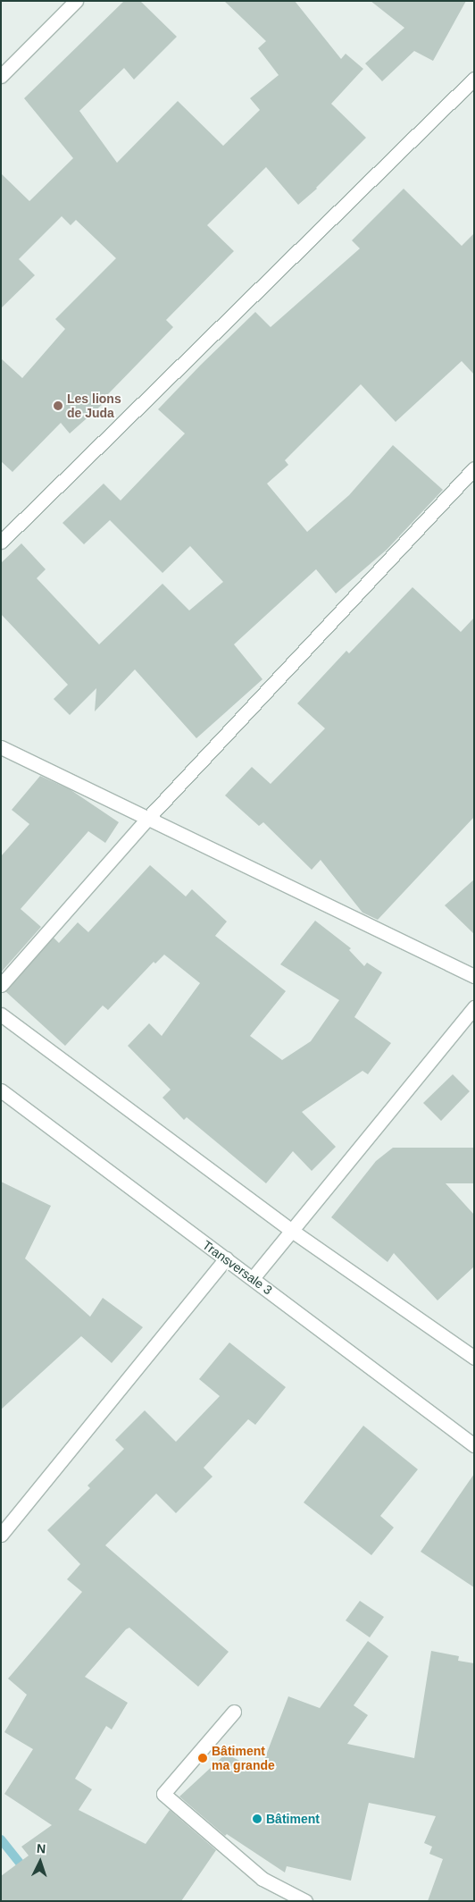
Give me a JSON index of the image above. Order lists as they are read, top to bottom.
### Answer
{
  "streets": {
    "street": ["Transversale 3"]
  },
  "places": ["Les lions de Juda", "Bâtiment ma grande", "Bâtiment"],
  "north": "top"
}
